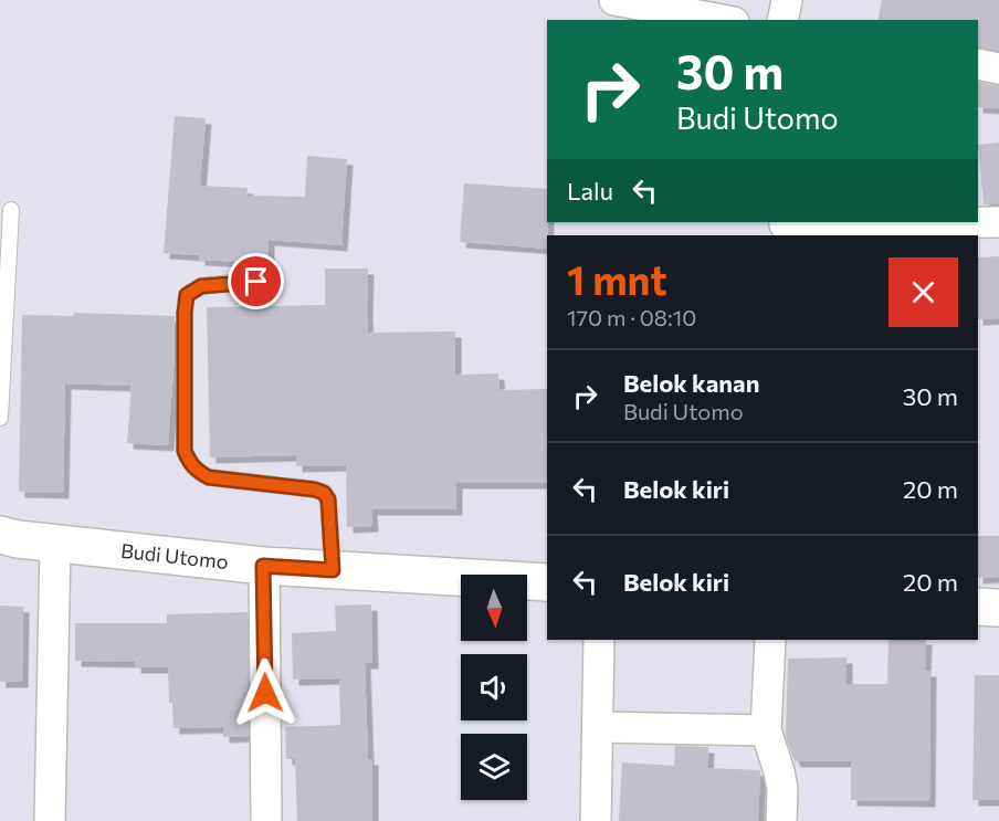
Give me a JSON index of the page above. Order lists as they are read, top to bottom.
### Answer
{
  "streets": {
    "street": ["Budi Utomo"]
  },
  "north": "bottom",
  "page": {
    "turn": ["30 m", "Budi Utomo"],
    "then": "Lalu",
    "heading": ["1 mnt", "170 m · 08:10"],
    "list": [
      {
        "name": "Belok kanan",
        "note": "Budi Utomo",
        "value": "30 m"
      },
      {
        "name": "Belok kiri",
        "value": "20 m"
      },
      {
        "name": "Belok kiri",
        "value": "20 m"
      }
    ]
  }
}
